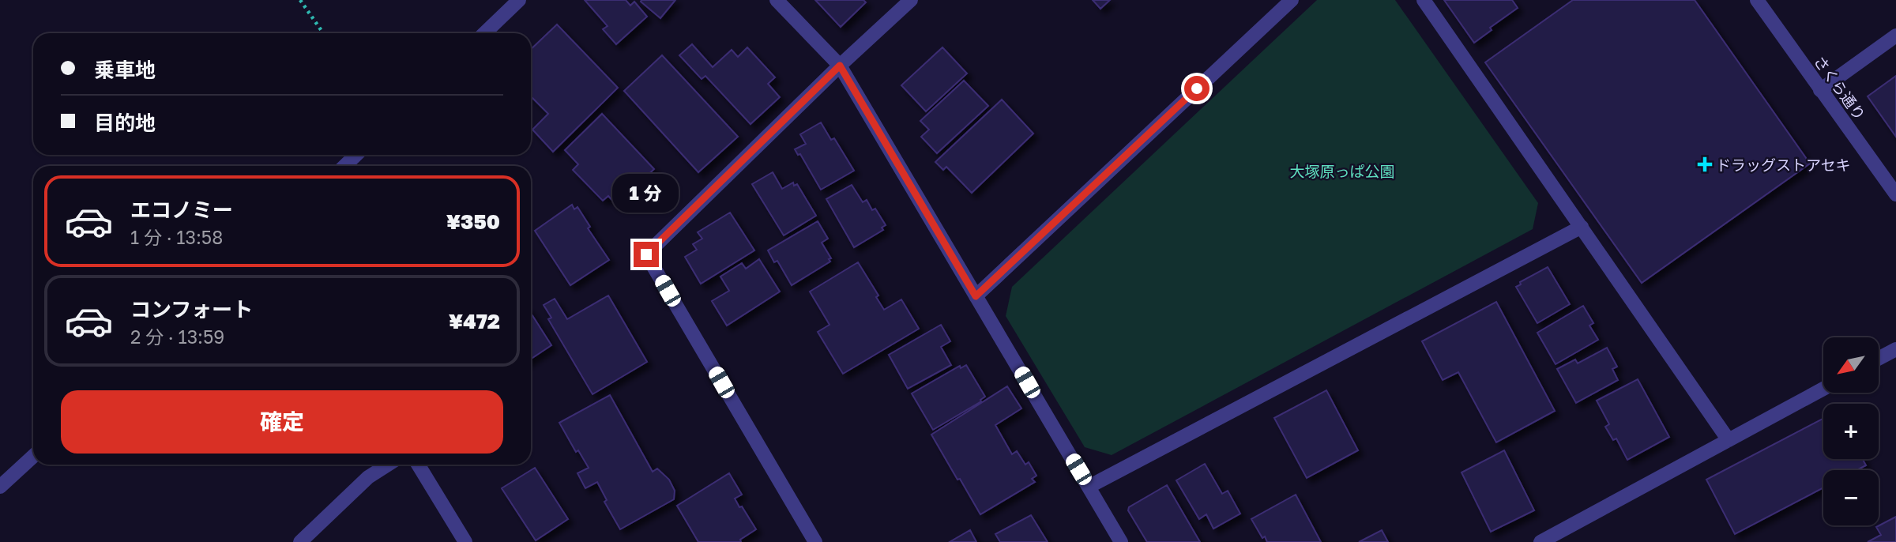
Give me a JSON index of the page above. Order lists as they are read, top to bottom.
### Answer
{
  "streets": {
    "street": ["さくら通り"]
  },
  "parks": ["大塚原っぱ公園"],
  "places": {
    "health": ["ドラッグストアセキ"]
  },
  "north": "bottom left",
  "page": {
    "banner": ["乗車地", "目的地"],
    "bubble": "1 分",
    "list": [
      {
        "name": "エコノミー",
        "note": "1 分 · 13:58",
        "value": "¥350"
      },
      {
        "name": "コンフォート",
        "note": "2 分 · 13:59",
        "value": "¥472"
      }
    ],
    "map_buttons": ["+", "−"],
    "buttons": "確定"
  }
}
